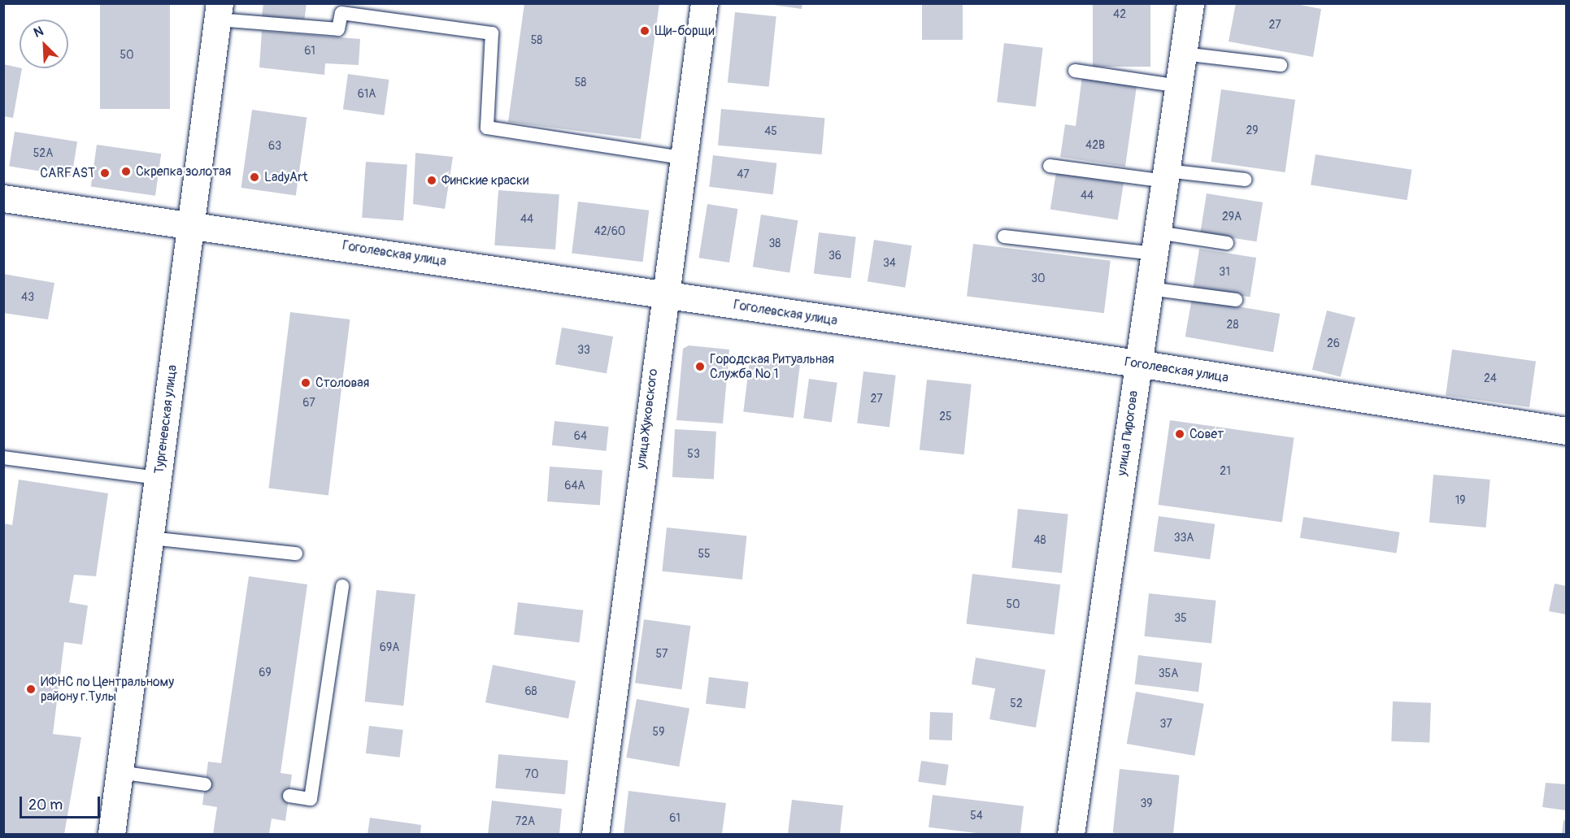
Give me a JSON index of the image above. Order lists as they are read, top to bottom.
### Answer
{
  "streets": {
    "street": [
      "Гоголевская улица",
      "улица Жуковского",
      "Тургеневская улица",
      "улица Пирогова"
    ]
  },
  "crossings": [
    ["Гоголевская улица", "улица Жуковского"],
    ["Гоголевская улица", "Тургеневская улица"],
    ["Гоголевская улица", "улица Пирогова"]
  ],
  "places": [
    "Щи-борщи",
    "Скрепка золотая",
    "CARFAST",
    "LadyArt",
    "Финские краски",
    "Городская Ритуальная Служба № 1",
    "Столовая",
    "Совет",
    "ИФНС по Центральному району г.Тулы"
  ],
  "house_numbers": [
    "42",
    "27",
    "58",
    "61",
    "50",
    "58",
    "61А",
    "29",
    "45",
    "42В",
    "63",
    "52А",
    "47",
    "44",
    "29А",
    "44",
    "42/60",
    "38",
    "36",
    "34",
    "31",
    "30",
    "43",
    "28",
    "26",
    "33",
    "24",
    "27",
    "67",
    "25",
    "64",
    "53",
    "21",
    "64А",
    "19",
    "33А",
    "48",
    "55",
    "50",
    "35",
    "69А",
    "57",
    "69",
    "35А",
    "68",
    "52",
    "37",
    "59",
    "70",
    "39",
    "54",
    "61",
    "72А"
  ],
  "scale_bar": "20 m",
  "north": "top left"
}
